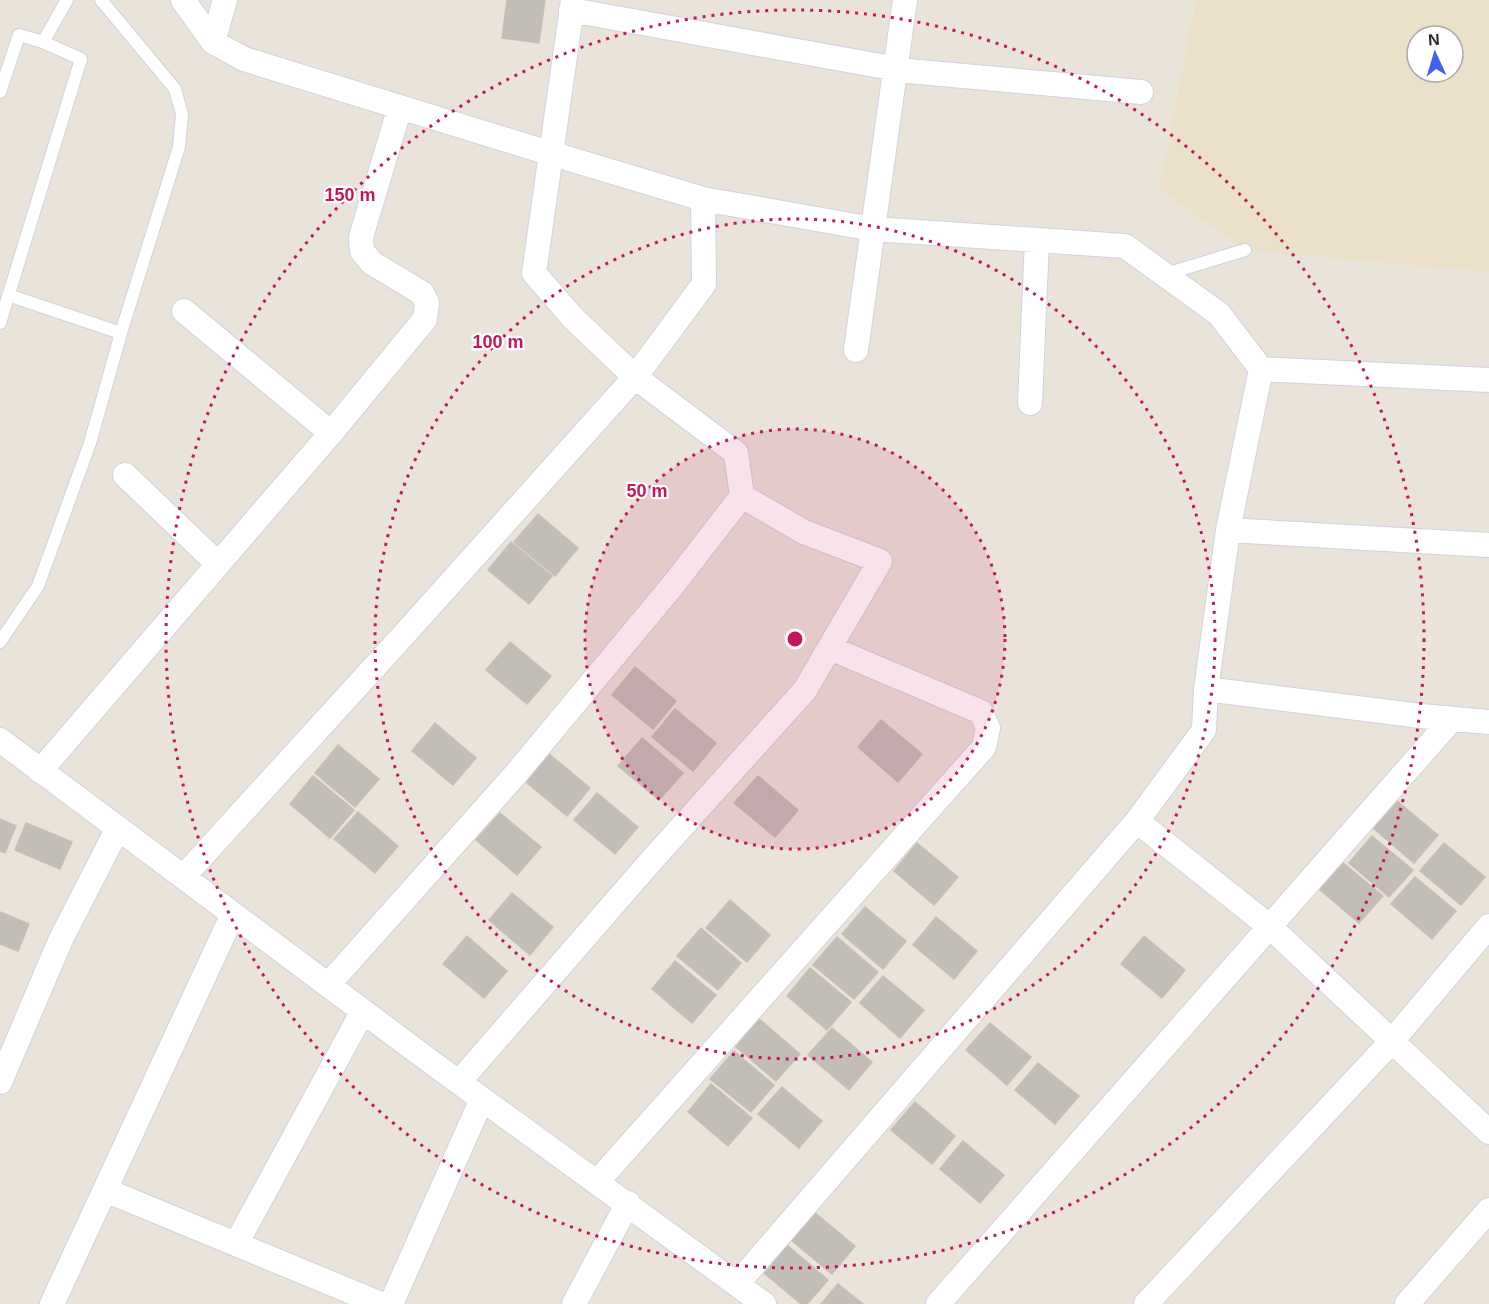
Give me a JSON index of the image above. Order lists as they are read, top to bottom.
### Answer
{
  "north": "top",
  "rings": ["150 m", "100 m", "50 m"]
}
